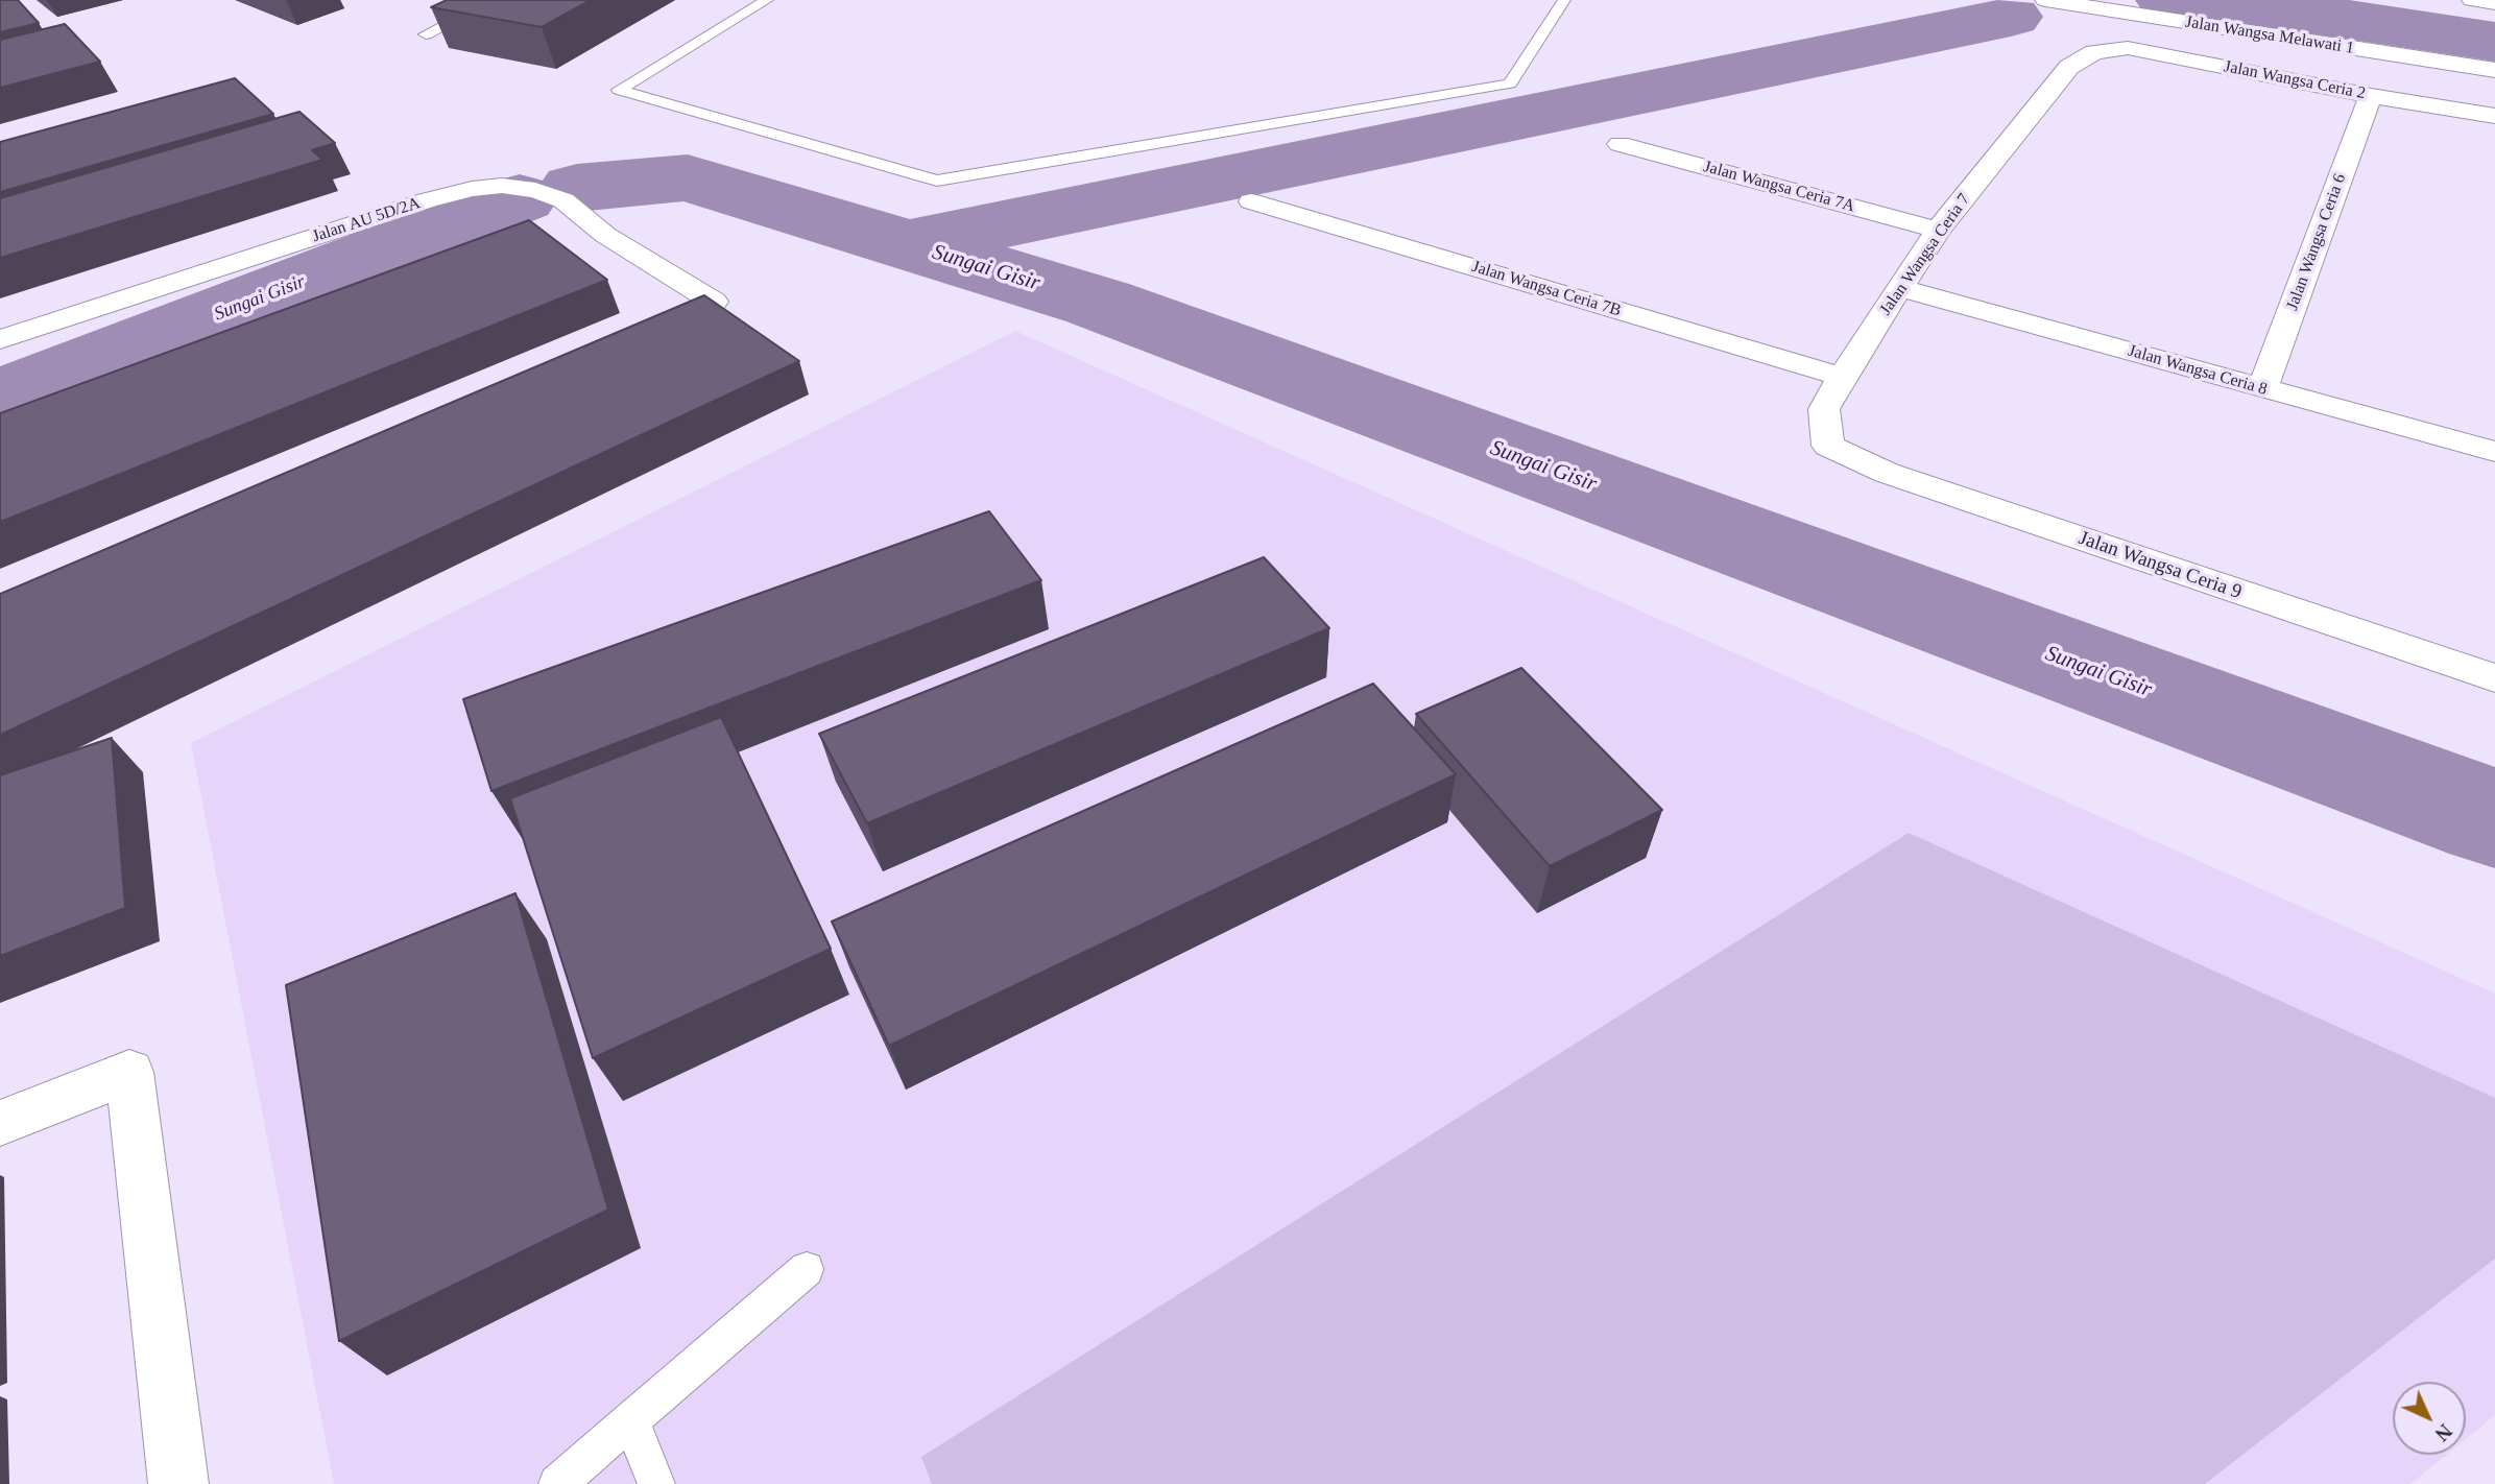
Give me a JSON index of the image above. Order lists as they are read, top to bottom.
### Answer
{
  "streets": {
    "street": [
      "Jalan Wangsa Melawati 1",
      "Jalan Wangsa Ceria 2",
      "Jalan Wangsa Ceria 7A",
      "Jalan AU 5D/2A",
      "Jalan Wangsa Ceria 6",
      "Jalan Wangsa Ceria 7",
      "Jalan Wangsa Ceria 7B",
      "Jalan Wangsa Ceria 8",
      "Jalan Wangsa Ceria 9"
    ]
  },
  "crossings": [
    ["Jalan Wangsa Ceria 2", "Jalan Wangsa Ceria 6"],
    ["Jalan Wangsa Ceria 2", "Jalan Wangsa Ceria 7"],
    ["Jalan Wangsa Ceria 7A", "Jalan Wangsa Ceria 7"],
    ["Jalan Wangsa Ceria 6", "Jalan Wangsa Ceria 8"],
    ["Jalan Wangsa Ceria 7", "Jalan Wangsa Ceria 7B"],
    ["Jalan Wangsa Ceria 7", "Jalan Wangsa Ceria 8"],
    ["Jalan Wangsa Ceria 7", "Jalan Wangsa Ceria 9"]
  ],
  "water": ["Sungai Gisir"],
  "north": "bottom right"
}
